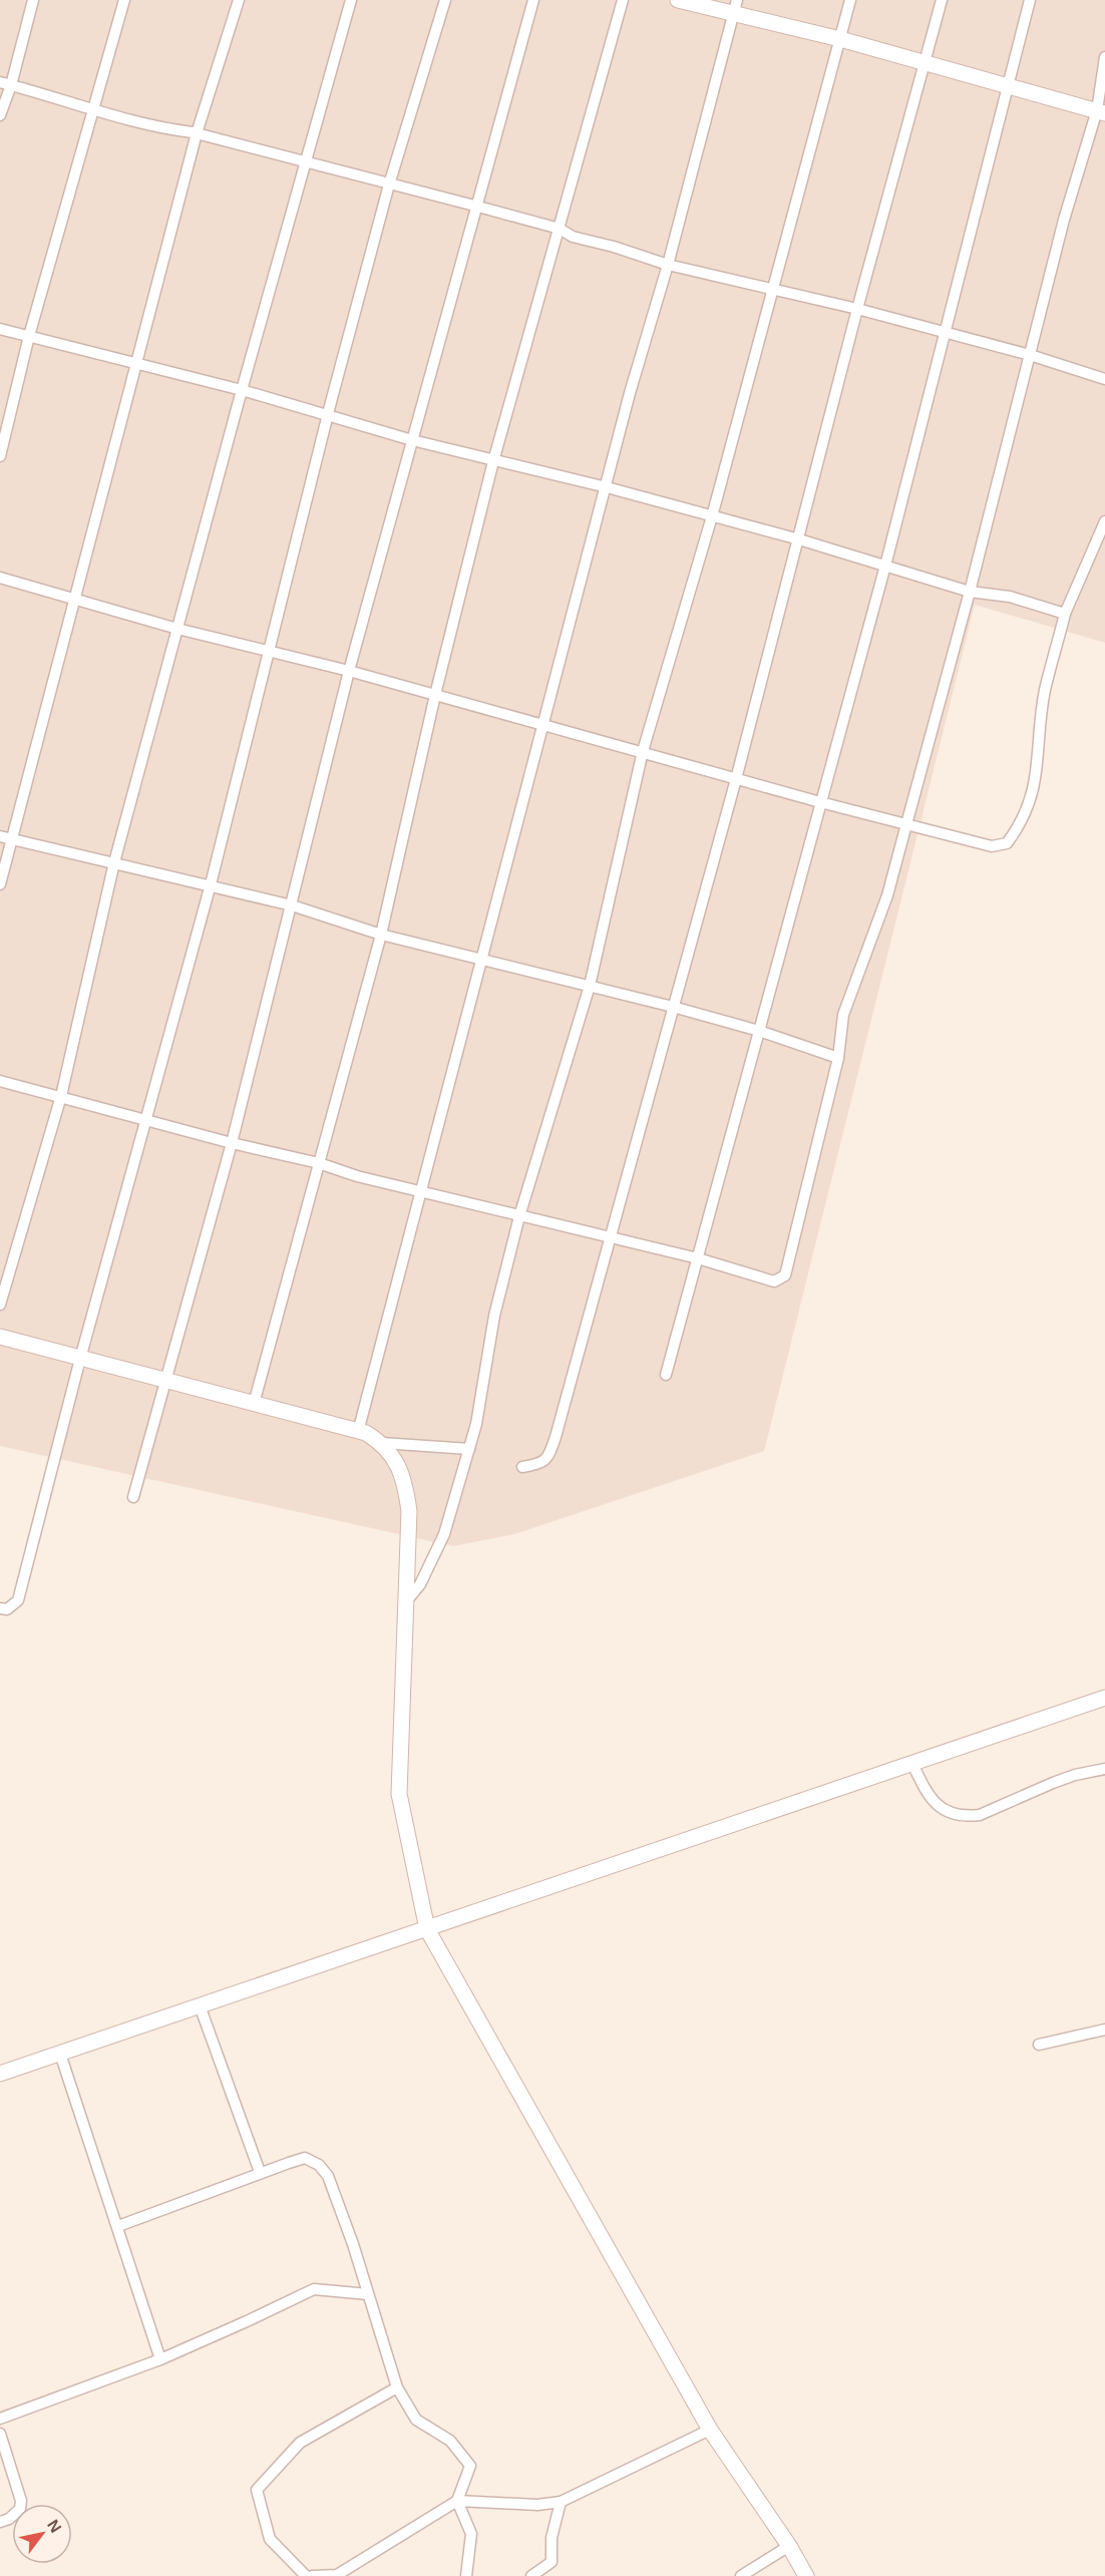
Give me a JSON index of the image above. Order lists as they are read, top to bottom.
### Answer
{
  "north": "top right"
}
